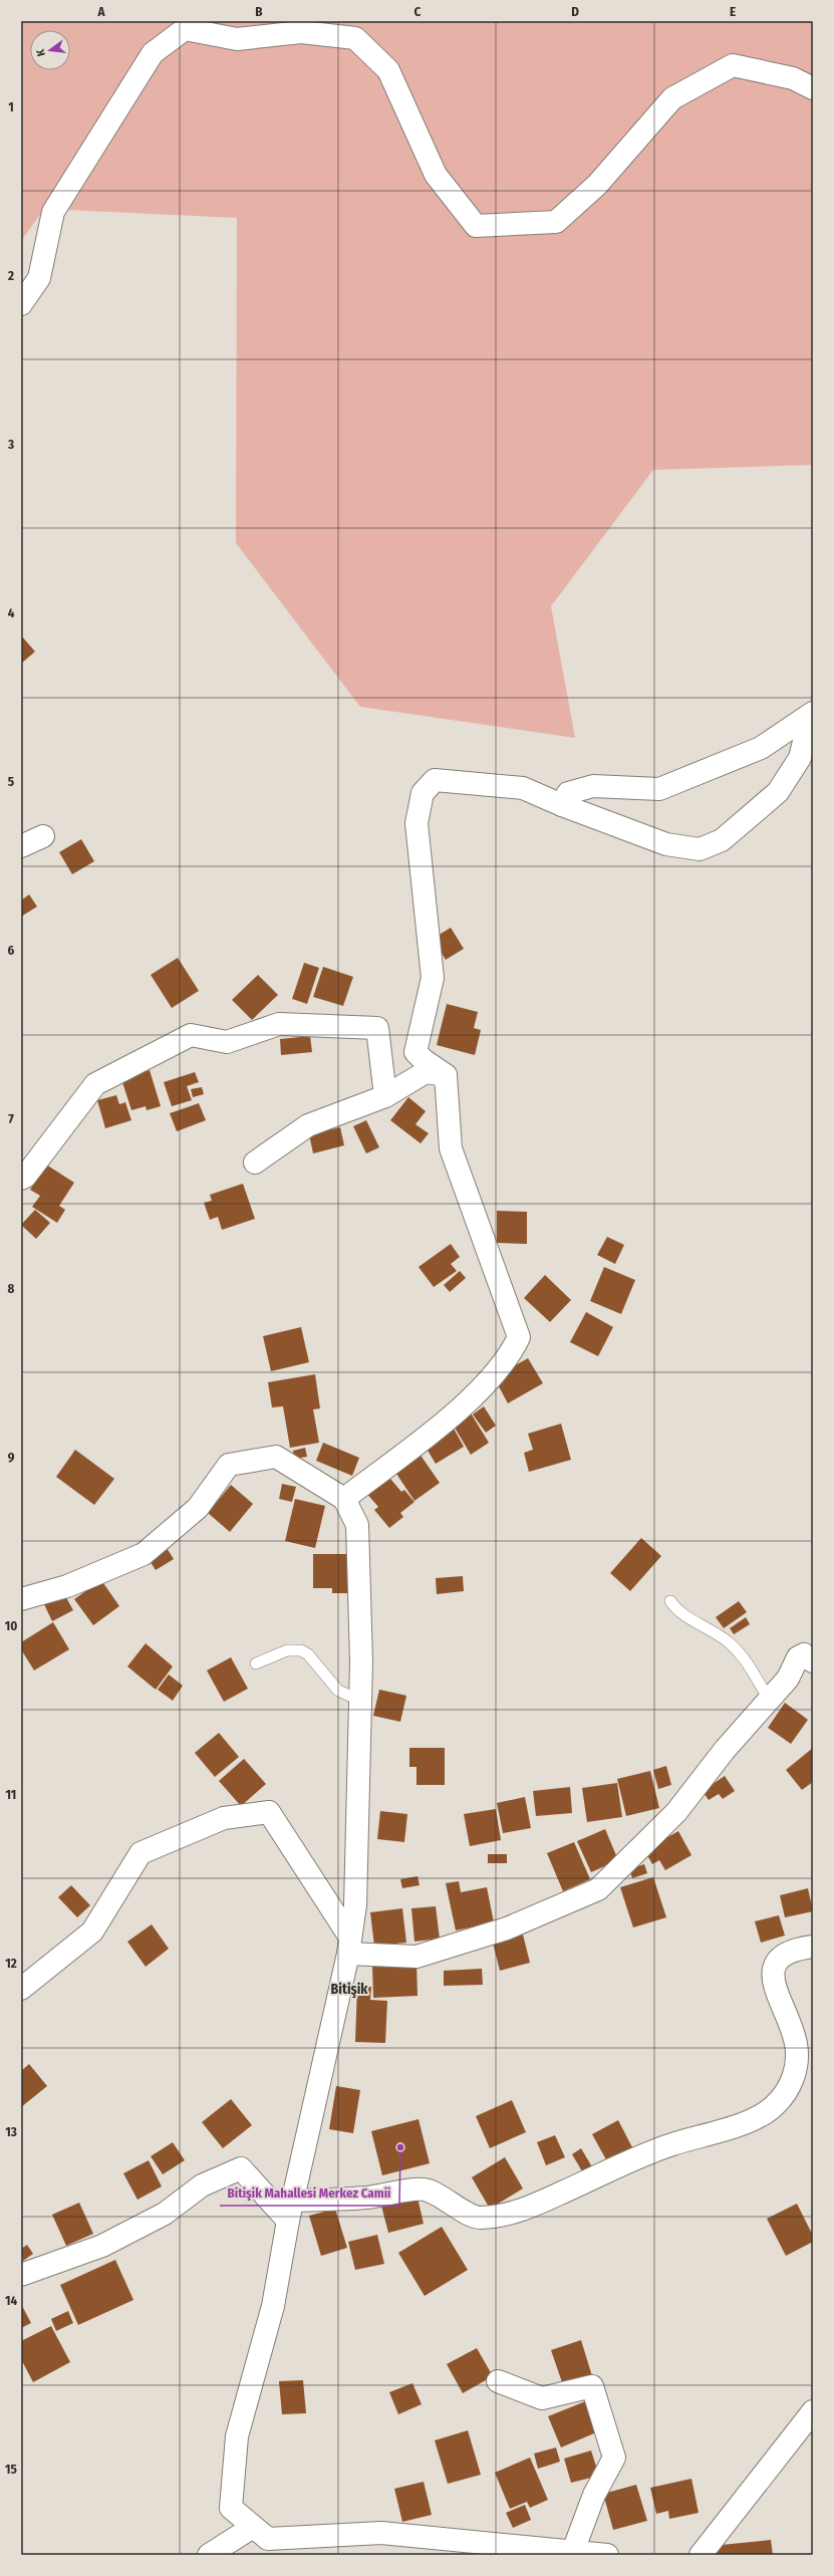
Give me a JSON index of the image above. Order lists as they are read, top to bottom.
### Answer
{
  "districts": ["Bitişik"],
  "places": ["Bitişik Mahallesi Merkez Camii"],
  "north": "left",
  "grid": {
    "columns": [
      "A",
      "B",
      "C",
      "D",
      "E"
    ],
    "rows": [
      "1",
      "2",
      "3",
      "4",
      "5",
      "6",
      "7",
      "8",
      "9",
      "10",
      "11",
      "12",
      "13",
      "14",
      "15"
    ]
  }
}
